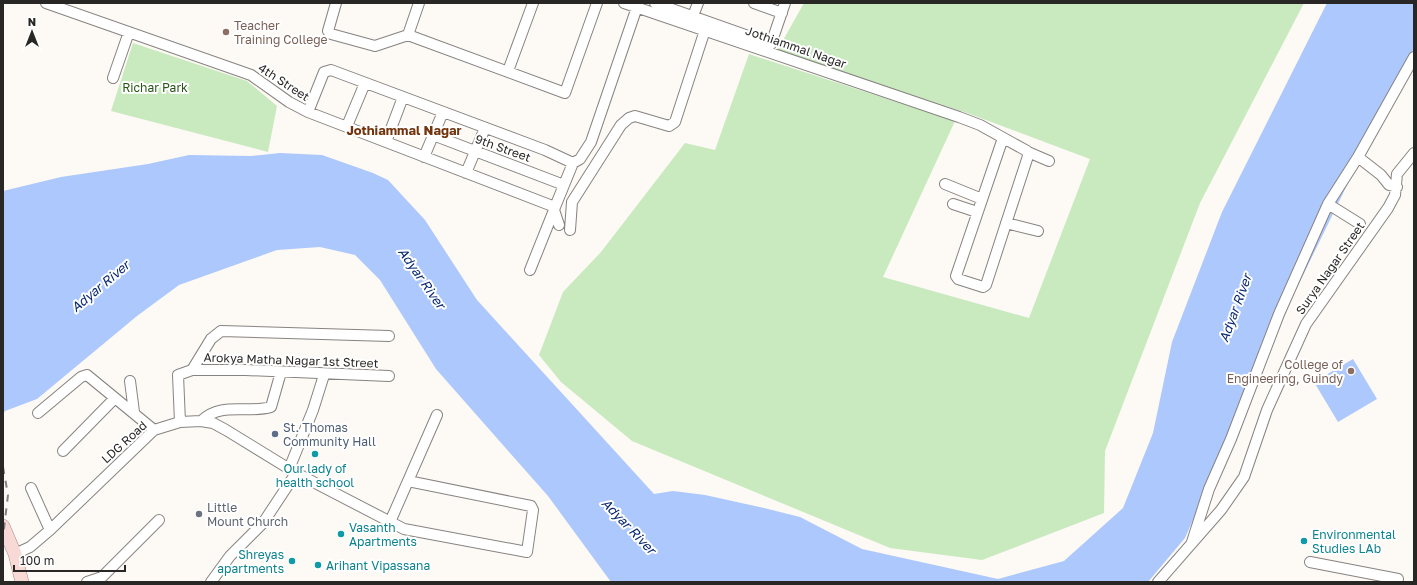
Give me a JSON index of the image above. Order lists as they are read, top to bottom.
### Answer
{
  "streets": {
    "street": [
      "Jothiammal Nagar",
      "4th Street",
      "9th Street",
      "Surya Nagar Street",
      "Arokya Matha Nagar 1st Street",
      "LDG Road"
    ]
  },
  "districts": ["Jothiammal Nagar"],
  "water": ["Adyar River"],
  "parks": ["Richar Park"],
  "places": [
    "Teacher Training College",
    "College of Engineering, Guindy",
    "St. Thomas Community Hall",
    "Our lady of health school",
    "Little Mount Church",
    "Vasanth Apartments",
    "Environmental Studies LAb",
    "Shreyas apartments",
    "Arihant Vipassana"
  ],
  "scale_bar": "100 m",
  "north": "top"
}
